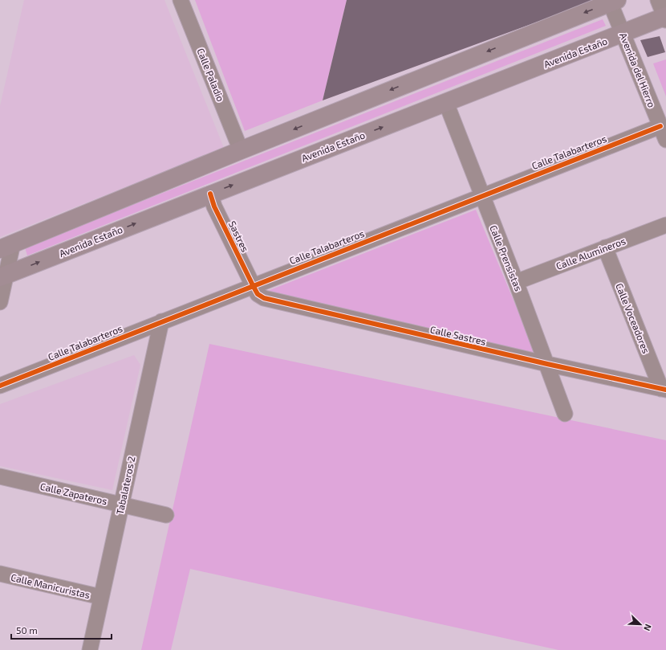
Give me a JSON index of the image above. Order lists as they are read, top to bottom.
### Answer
{
  "streets": {
    "main road": ["Avenida Estaño"],
    "street": [
      "Avenida del Hierro",
      "Calle Paladio",
      "Calle Talabarteros",
      "Sastres",
      "Calle Alumineros",
      "Calle Prensistas",
      "Calle Voceadores",
      "Calle Sastres",
      "Tabalateros 2",
      "Calle Zapateros",
      "Calle Manicuristas"
    ]
  },
  "crossings": [
    ["Avenida Estaño", "Avenida del Hierro"],
    ["Avenida Estaño", "Sastres"],
    ["Avenida Estaño", "Calle Prensistas"],
    ["Avenida del Hierro", "Calle Talabarteros"],
    ["Calle Talabarteros", "Sastres"],
    ["Calle Talabarteros", "Calle Prensistas"],
    ["Calle Talabarteros", "Calle Sastres"],
    ["Calle Talabarteros", "Tabalateros 2"],
    ["Sastres", "Calle Sastres"],
    ["Calle Alumineros", "Calle Prensistas"],
    ["Calle Alumineros", "Calle Voceadores"],
    ["Calle Prensistas", "Calle Sastres"],
    ["Calle Voceadores", "Calle Sastres"],
    ["Tabalateros 2", "Calle Zapateros"],
    ["Tabalateros 2", "Calle Manicuristas"]
  ],
  "scale_bar": "50 m",
  "north": "bottom right"
}
